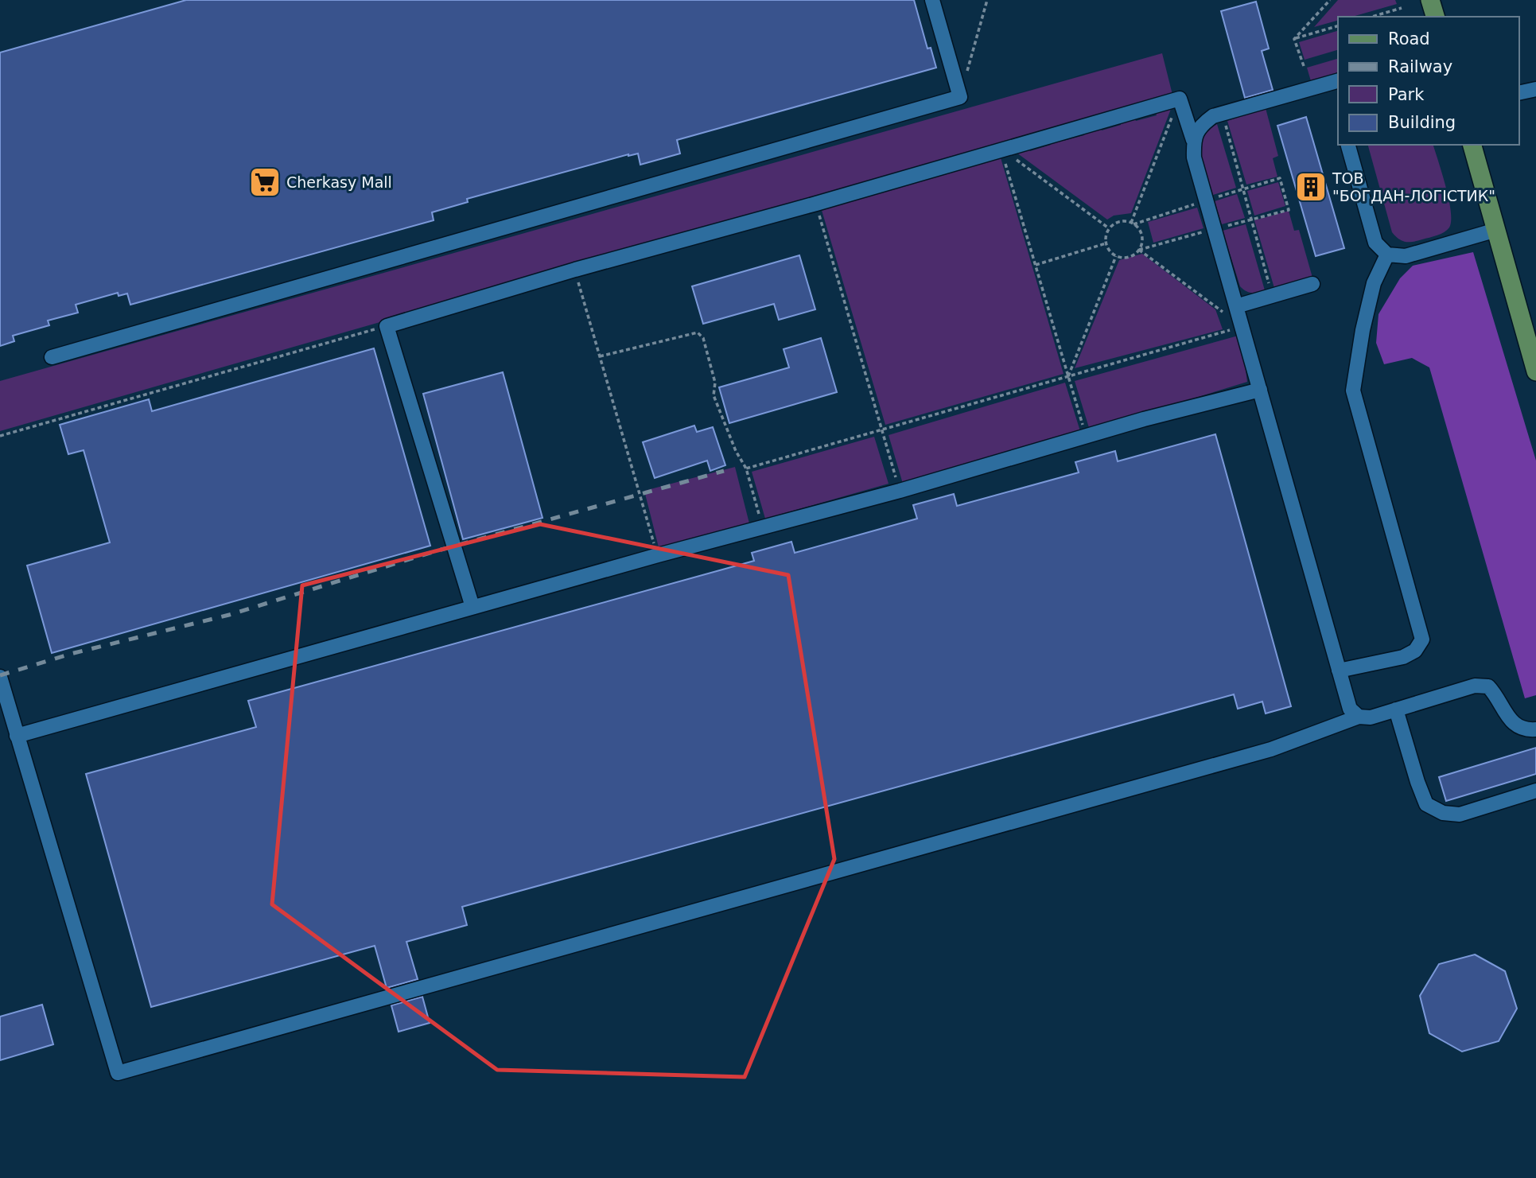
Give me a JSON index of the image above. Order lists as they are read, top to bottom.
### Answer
{
  "places": {
    "supermarket": ["Cherkasy Mall"],
    "building": ["ТОВ \"БОГДАН-ЛОГІСТИК\""]
  },
  "legend": [
    "Road",
    "Railway",
    "Park",
    "Building"
  ]
}
